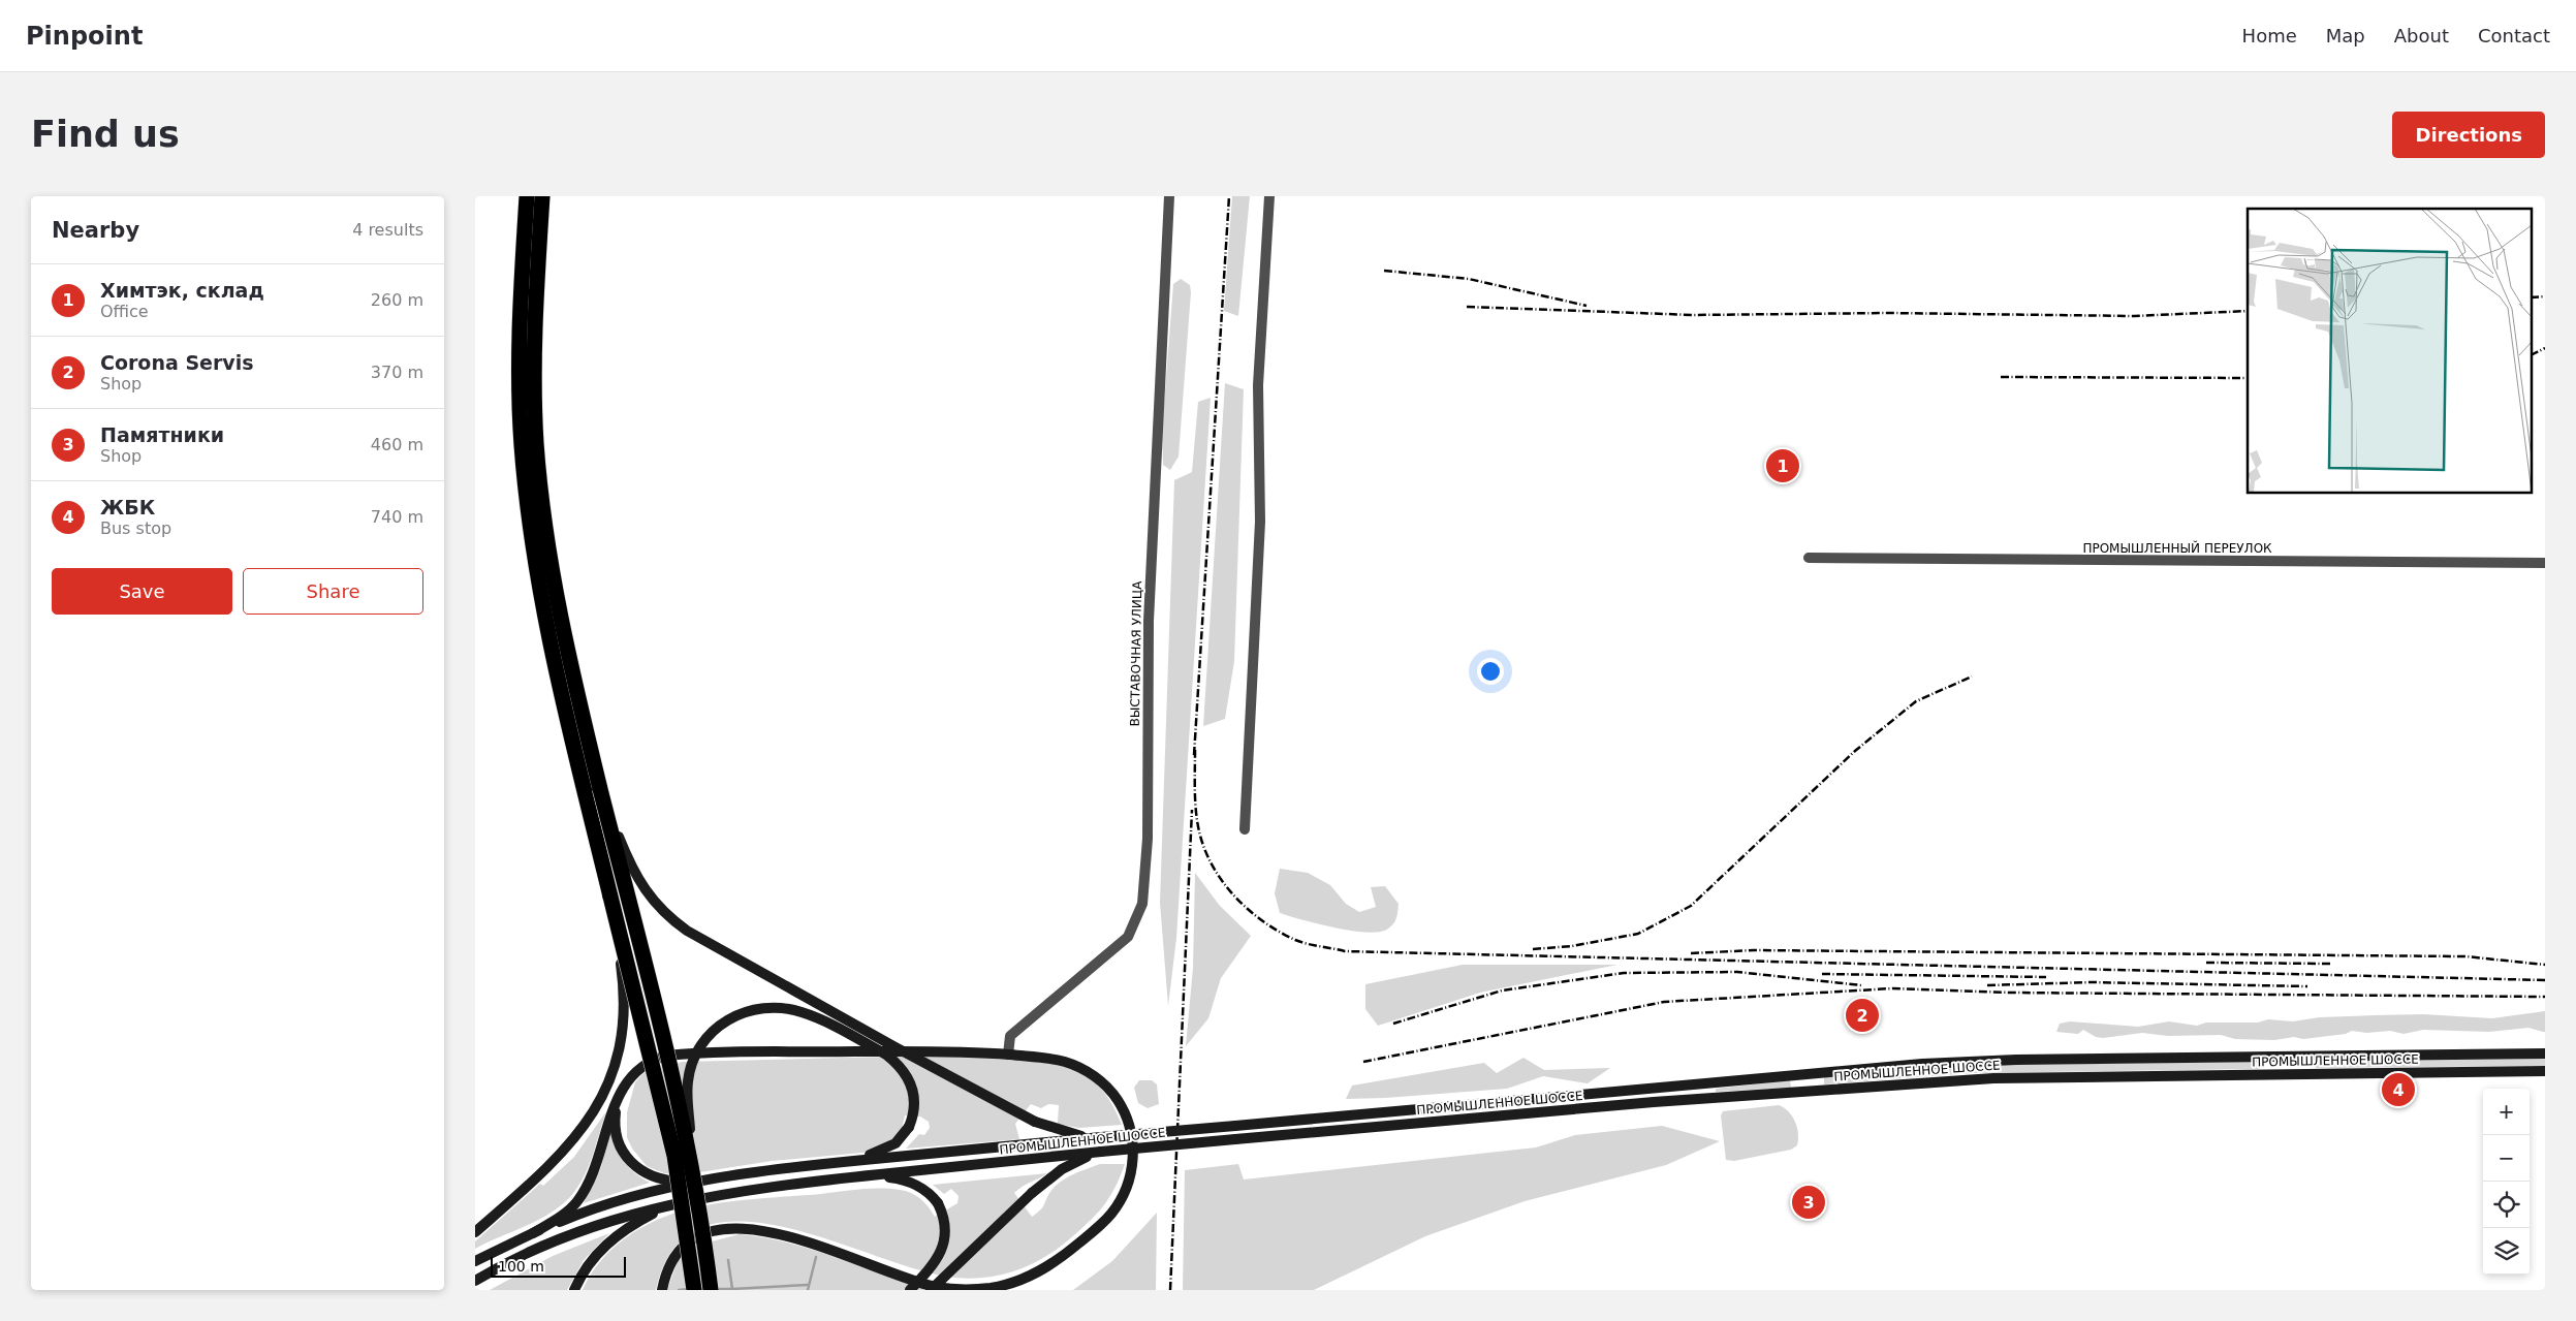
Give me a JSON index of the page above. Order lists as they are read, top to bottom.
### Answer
{
  "streets": {
    "main road": ["ПРОМЫШЛЕННОЕ ШОССЕ"],
    "street": ["ПРОМЫШЛЕННЫЙ ПЕРЕУЛОК", "ВЫСТАВОЧНАЯ УЛИЦА"]
  },
  "scale_bar": "100 m",
  "page": {
    "header": "Pinpoint",
    "nav": [
      "Home",
      "Map",
      "About",
      "Contact"
    ],
    "buttons": [
      "Directions",
      ["Save", "Share"]
    ],
    "title": "Find us",
    "heading": ["Nearby", "4 results"],
    "list": [
      {
        "mark": "1",
        "name": "Химтэк, склад",
        "note": "Office",
        "value": "260 m"
      },
      {
        "mark": "2",
        "name": "Corona Servis",
        "note": "Shop",
        "value": "370 m"
      },
      {
        "mark": "3",
        "name": "Памятники",
        "note": "Shop",
        "value": "460 m"
      },
      {
        "mark": "4",
        "name": "ЖБК",
        "note": "Bus stop",
        "value": "740 m"
      }
    ],
    "pins": [
      "1",
      "2",
      "4",
      "3"
    ],
    "map_buttons": ["+", "−"],
    "scale": "100 m"
  }
}
